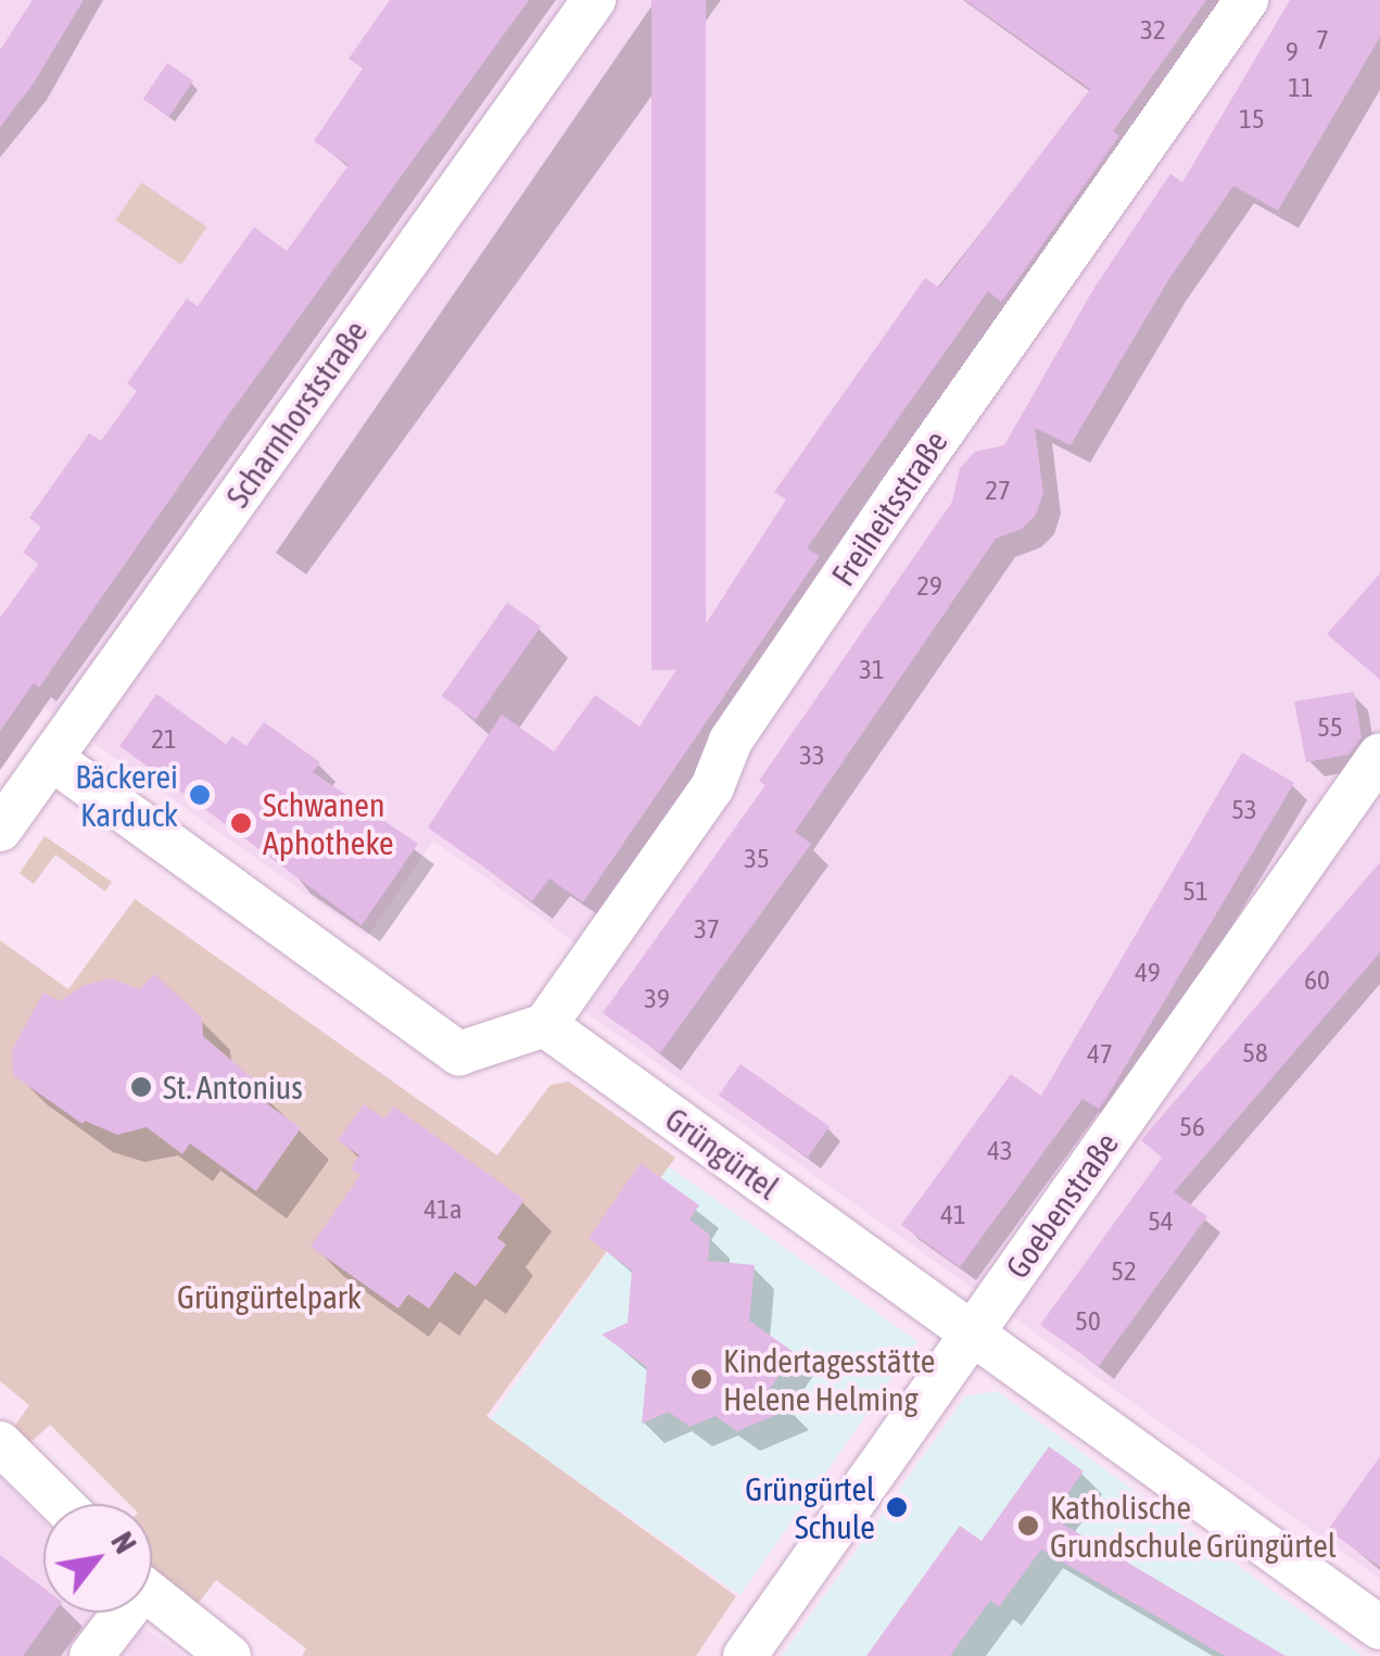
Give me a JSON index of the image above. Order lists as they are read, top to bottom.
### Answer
{
  "streets": {
    "street": [
      "Scharnhorststraße",
      "Freiheitsstraße",
      "Grüngürtel",
      "Goebenstraße"
    ]
  },
  "crossings": [
    ["Freiheitsstraße", "Grüngürtel"],
    ["Grüngürtel", "Goebenstraße"]
  ],
  "parks": ["Grüngürtelpark"],
  "places": [
    "Bäckerei Karduck",
    "Schwanen Aphotheke",
    "St. Antonius",
    "Kindertagesstätte Helene Helming",
    "Grüngürtel Schule",
    "Katholische Grundschule Grüngürtel"
  ],
  "house_numbers": [
    "32",
    "7",
    "9",
    "11",
    "15",
    "27",
    "29",
    "31",
    "55",
    "21",
    "33",
    "53",
    "35",
    "51",
    "37",
    "49",
    "60",
    "39",
    "58",
    "47",
    "56",
    "43",
    "41a",
    "41",
    "54",
    "52",
    "50"
  ],
  "north": "top right"
}
